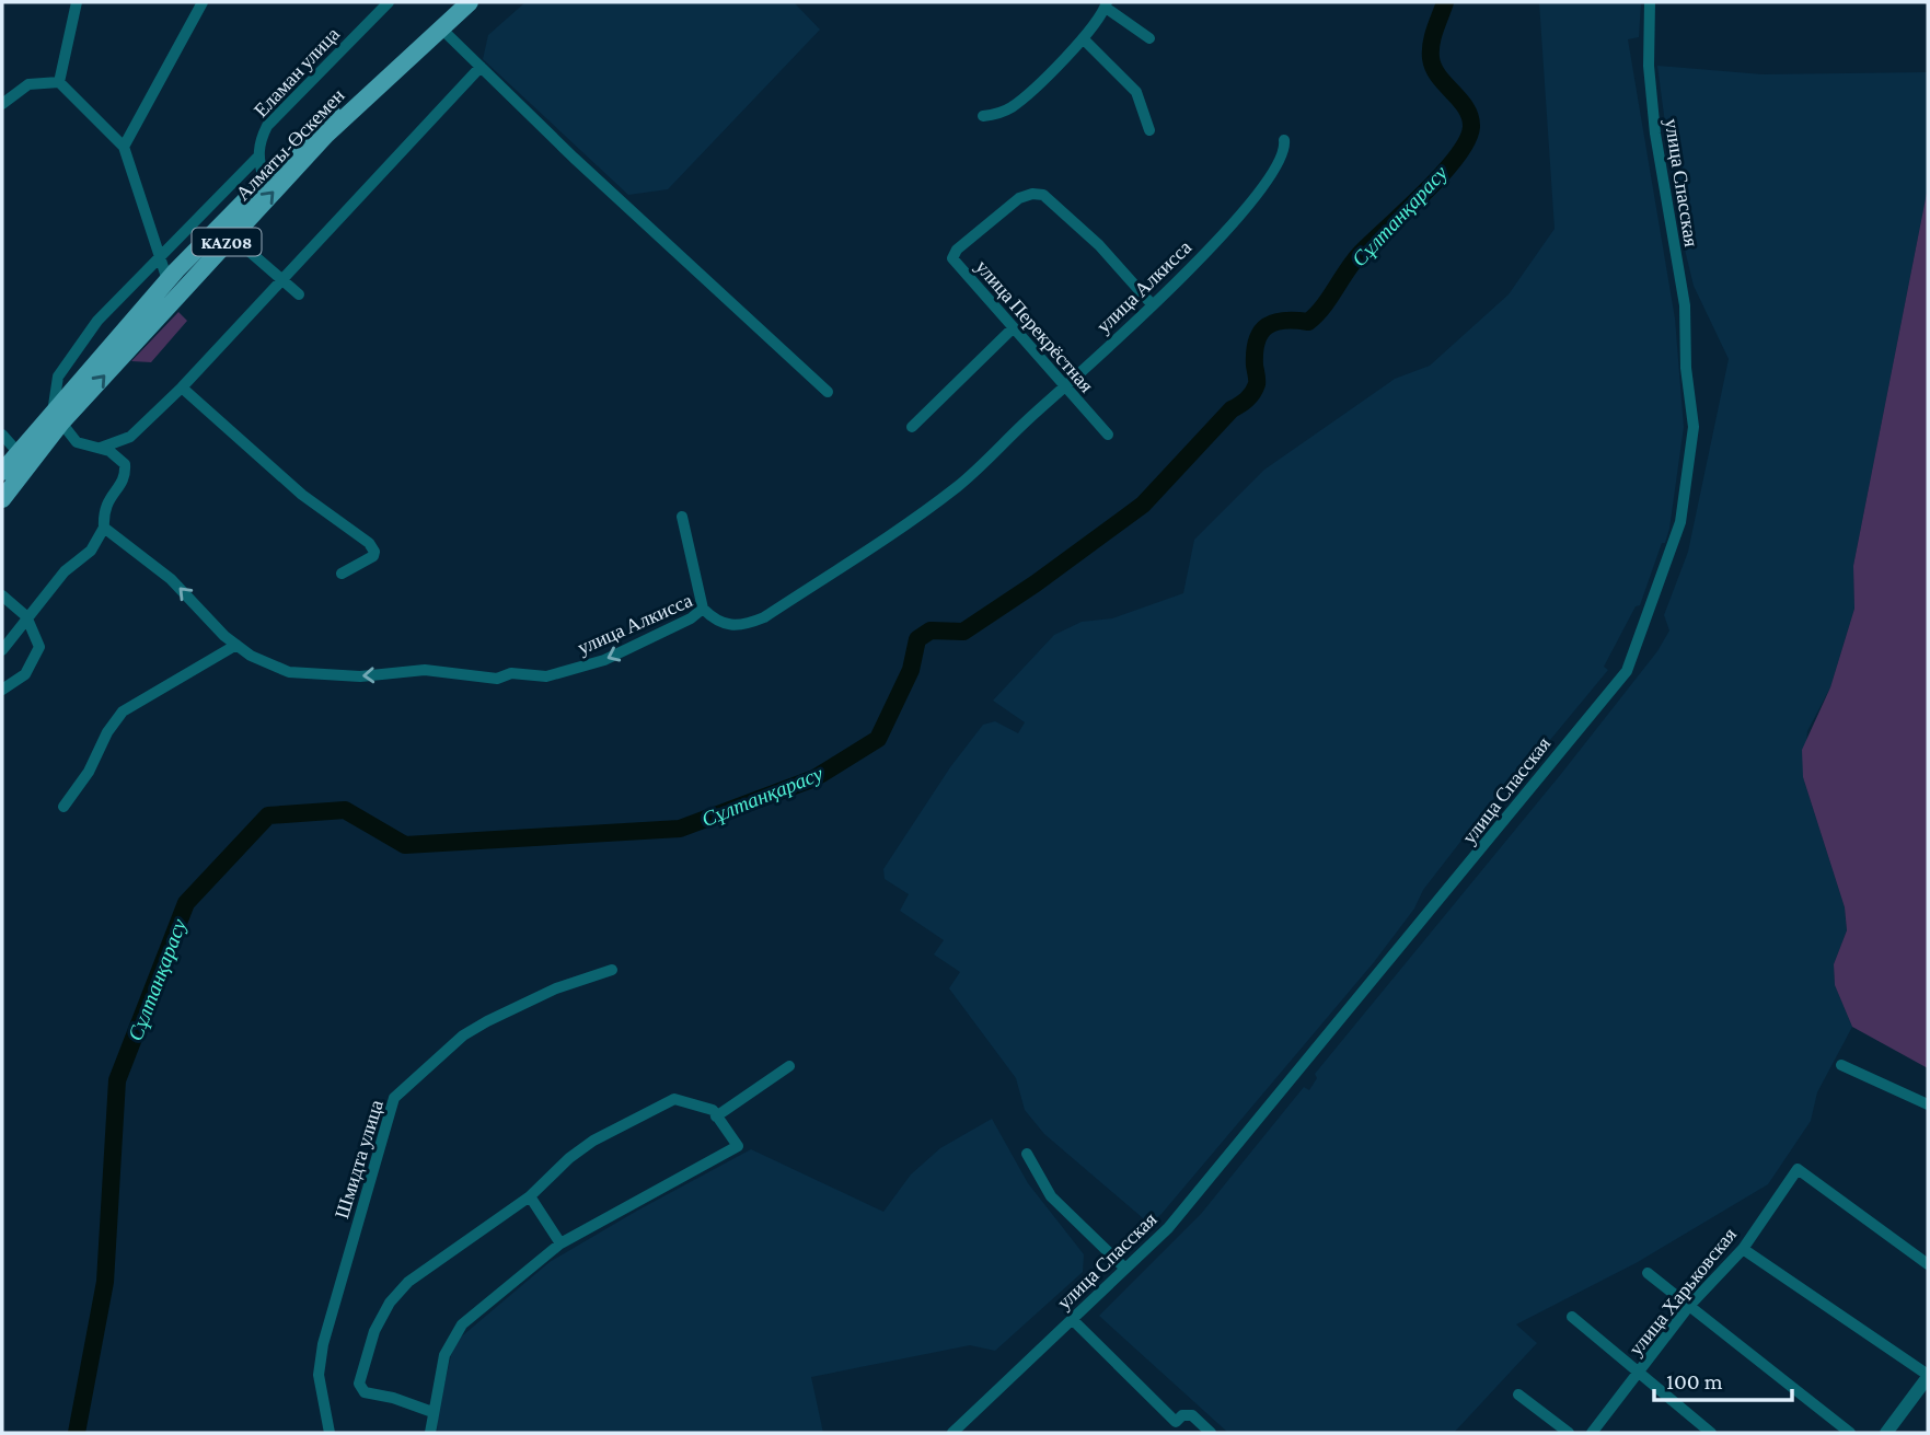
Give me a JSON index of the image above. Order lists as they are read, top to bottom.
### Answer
{
  "streets": {
    "main road": ["Алматы-Өскемен", "KAZ08"],
    "street": [
      "Еламан улица",
      "улица Спасская",
      "улица Алкисса",
      "улица Перекрёстная",
      "Шмидта улица",
      "улица Харьковская"
    ]
  },
  "crossings": [
    ["улица Алкисса", "улица Перекрёстная"]
  ],
  "one_way": ["улица Алкисса"],
  "water": ["Сұлтанқарасу"],
  "scale_bar": "100 m"
}
